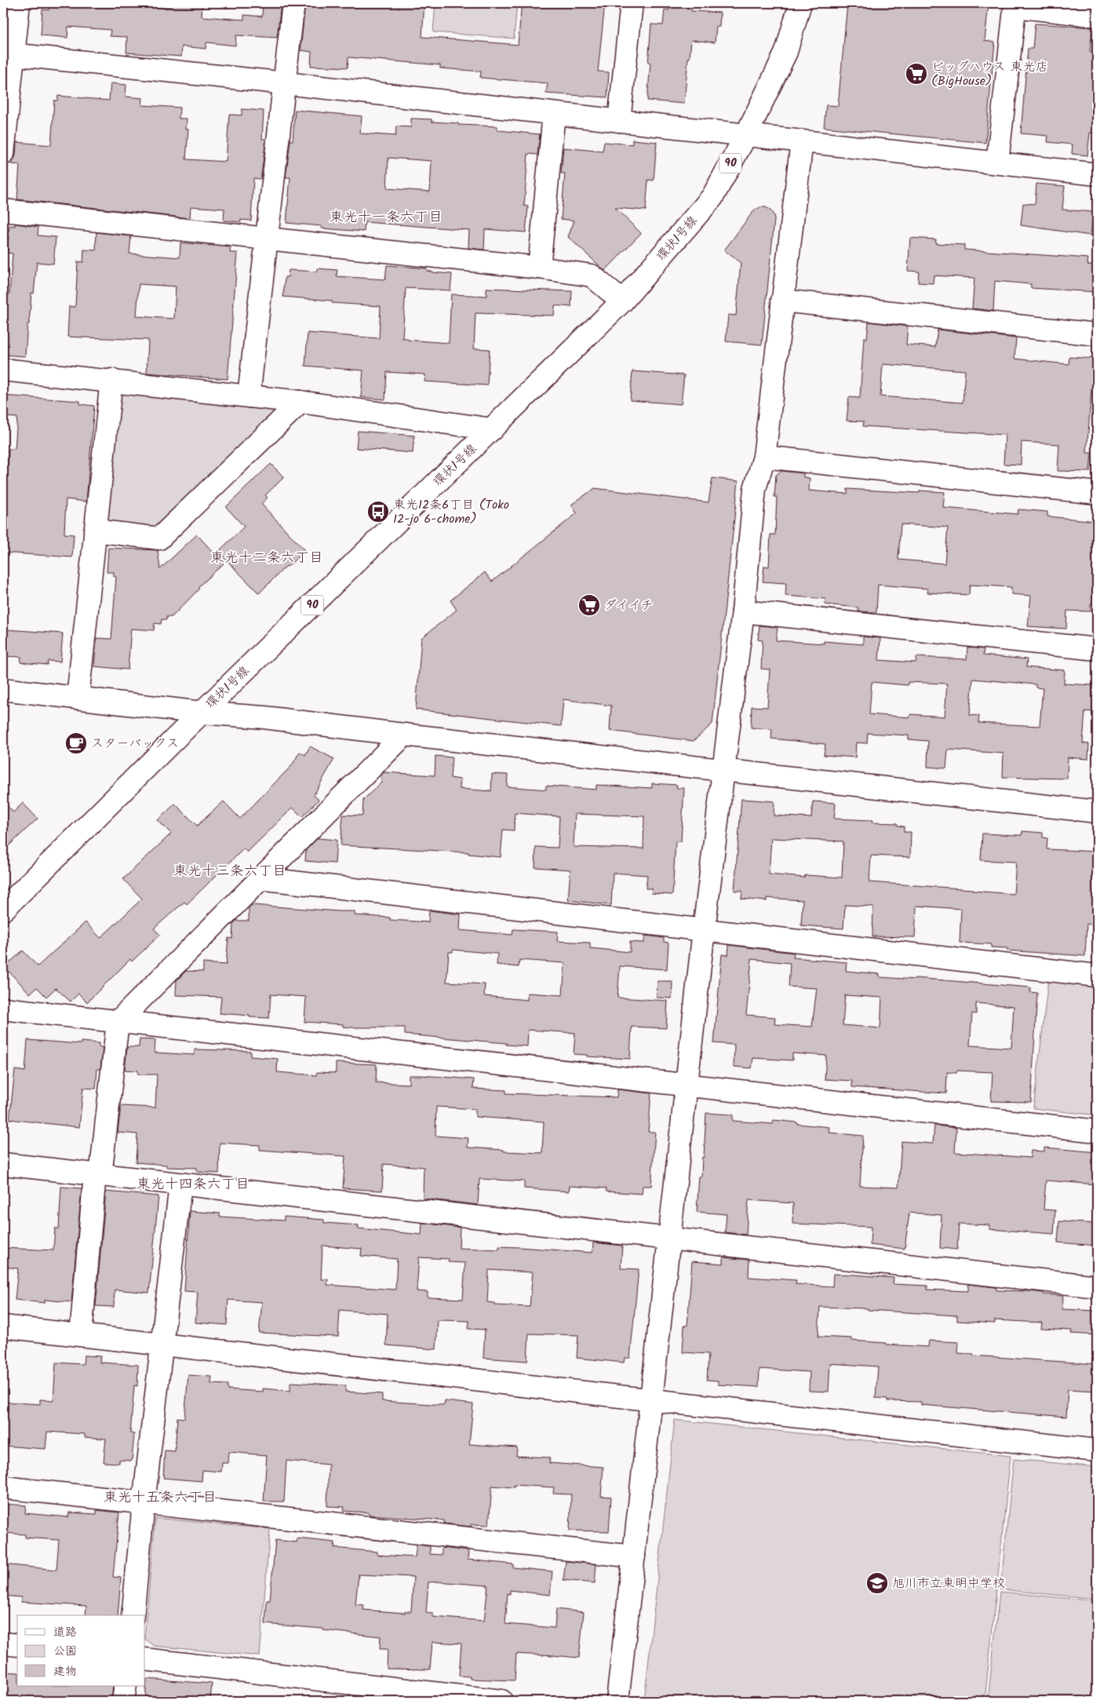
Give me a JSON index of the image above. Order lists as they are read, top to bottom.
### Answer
{
  "streets": {
    "street": ["90", "環状1号線"]
  },
  "districts": [
    "東光十一条六丁目",
    "東光十二条六丁目",
    "東光十三条六丁目",
    "東光十四条六丁目",
    "東光十五条六丁目"
  ],
  "places": {
    "supermarket": ["ビッグハウス 東光店 (BigHouse)", "ダイイチ"],
    "bus stop": ["東光12条6丁目 (Toko 12-jo 6-chome)"],
    "cafe": ["スターバックス"],
    "school or university": ["旭川市立東明中学校"]
  },
  "legend": ["道路", "公園", "建物"]
}
